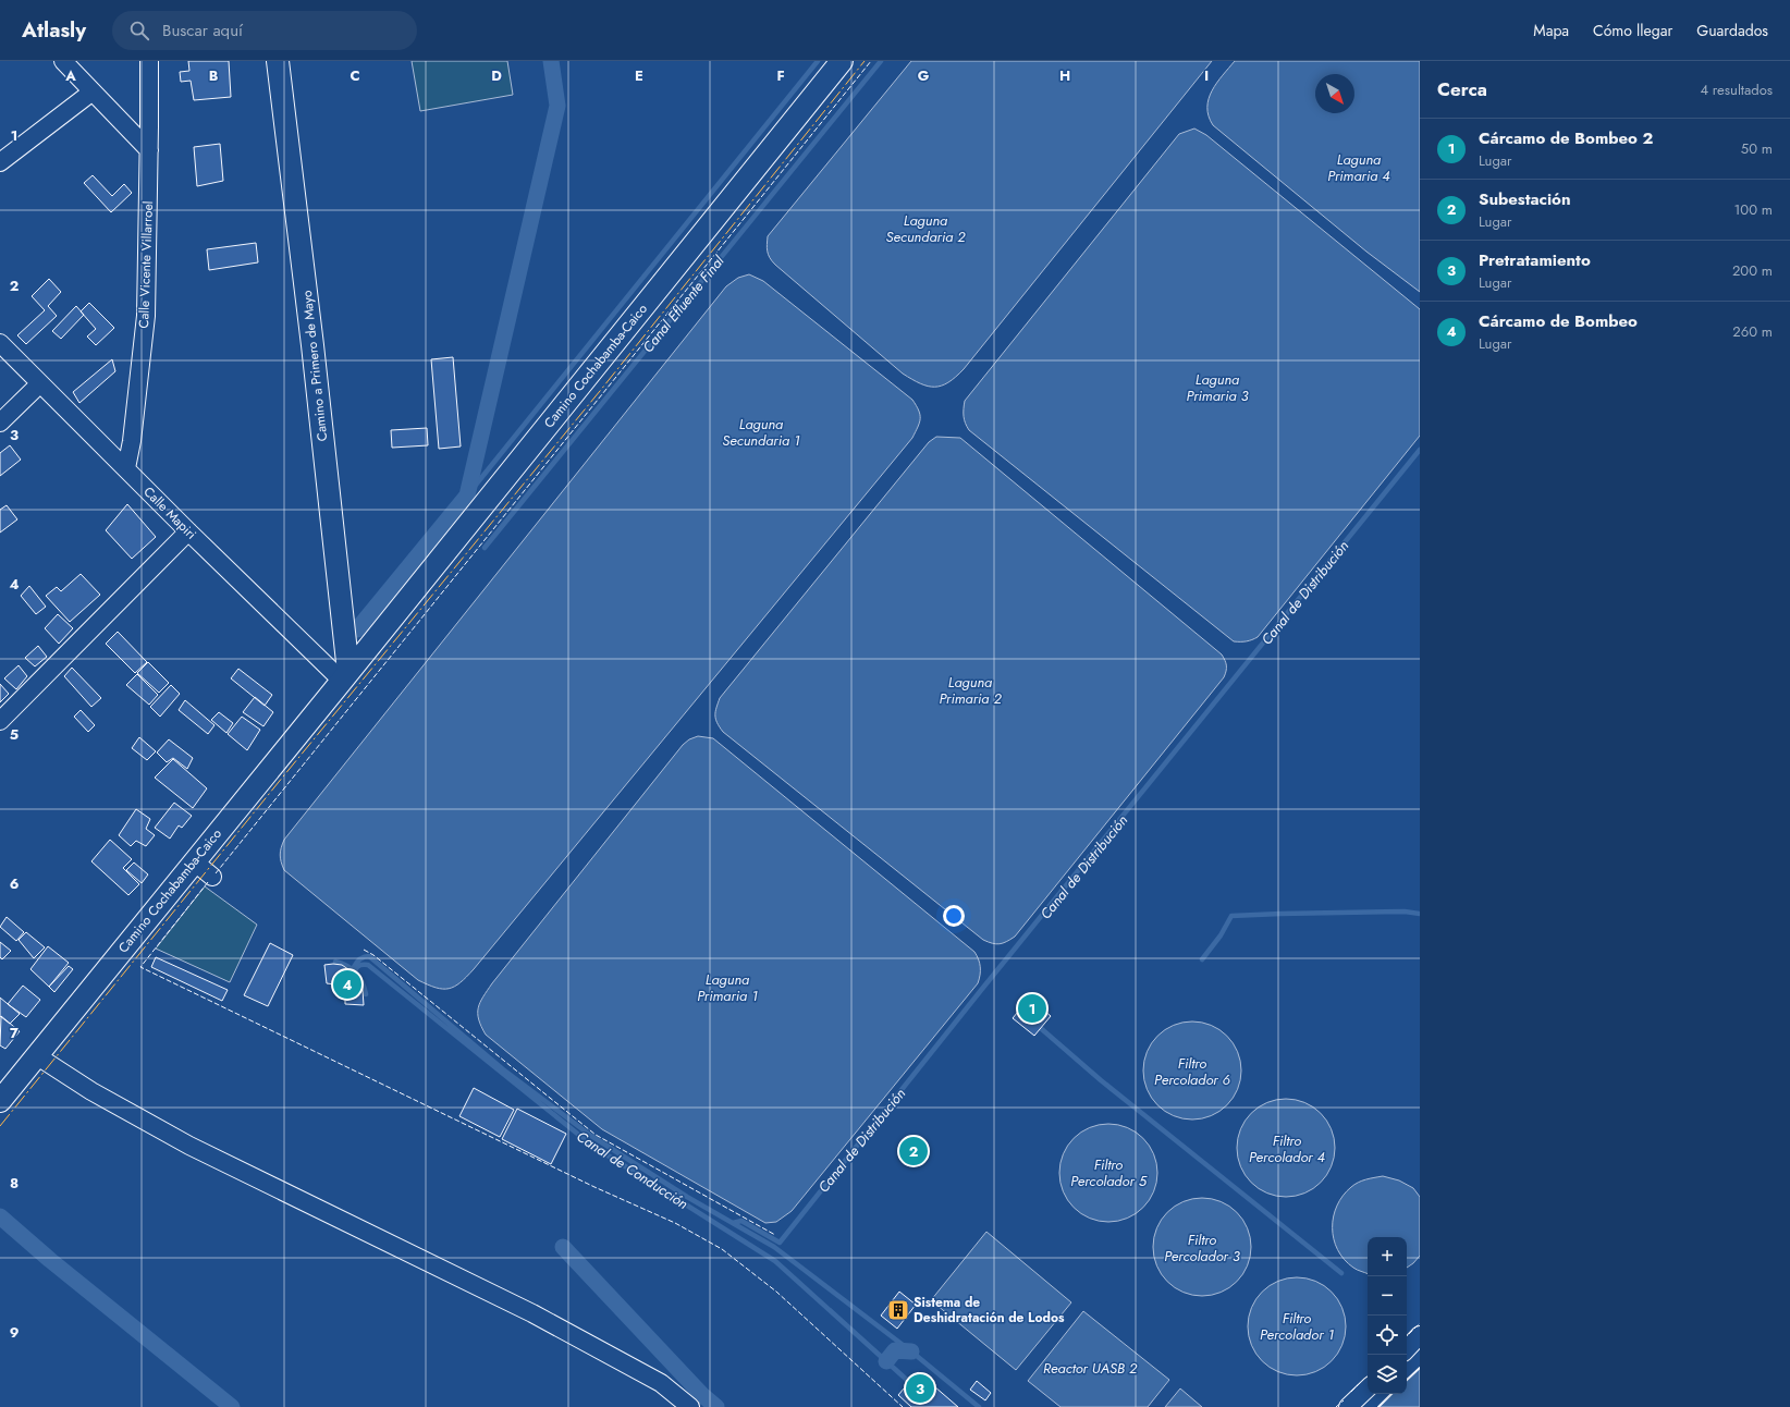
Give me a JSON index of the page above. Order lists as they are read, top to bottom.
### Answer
{
  "streets": {
    "main road": ["Camino a Primero de Mayo", "Camino Cochabamba-Caico"],
    "street": ["Calle Vicente Villarroel", "Calle Mapiri"]
  },
  "crossings": [
    ["Calle Vicente Villarroel", "Calle Mapiri"],
    ["Camino a Primero de Mayo", "Camino Cochabamba-Caico"],
    ["Camino a Primero de Mayo", "Calle Mapiri"],
    ["Camino Cochabamba-Caico", "Calle Mapiri"]
  ],
  "water": [
    "Laguna Primaria 4",
    "Laguna Secundaria 2",
    "Canal Efluente Final",
    "Laguna Primaria 3",
    "Laguna Secundaria 1",
    "Canal de Distribución",
    "Laguna Primaria 2",
    "Laguna Primaria 1",
    "Filtro Percolador 6",
    "Filtro Percolador 4",
    "Filtro Percolador 5",
    "Canal de Conducción",
    "Filtro Percolador 3",
    "Filtro Percolador 1",
    "Reactor UASB 2"
  ],
  "places": {
    "building": ["Sistema de Deshidratación de Lodos"]
  },
  "north": "bottom right",
  "page": {
    "header": "Atlasly",
    "search": "Buscar aquí",
    "nav": ["Mapa", "Cómo llegar", "Guardados"],
    "heading": ["Cerca", "4 resultados"],
    "list": [
      {
        "mark": "1",
        "name": "Cárcamo de Bombeo 2",
        "note": "Lugar",
        "value": "50 m"
      },
      {
        "mark": "2",
        "name": "Subestación",
        "note": "Lugar",
        "value": "100 m"
      },
      {
        "mark": "3",
        "name": "Pretratamiento",
        "note": "Lugar",
        "value": "200 m"
      },
      {
        "mark": "4",
        "name": "Cárcamo de Bombeo",
        "note": "Lugar",
        "value": "260 m"
      }
    ],
    "pins": [
      "4",
      "1",
      "2",
      "3"
    ],
    "map_buttons": ["+", "−"]
  },
  "grid": {
    "columns": [
      "A",
      "B",
      "C",
      "D",
      "E",
      "F",
      "G",
      "H",
      "I"
    ],
    "rows": [
      "1",
      "2",
      "3",
      "4",
      "5",
      "6",
      "7",
      "8",
      "9"
    ]
  }
}
